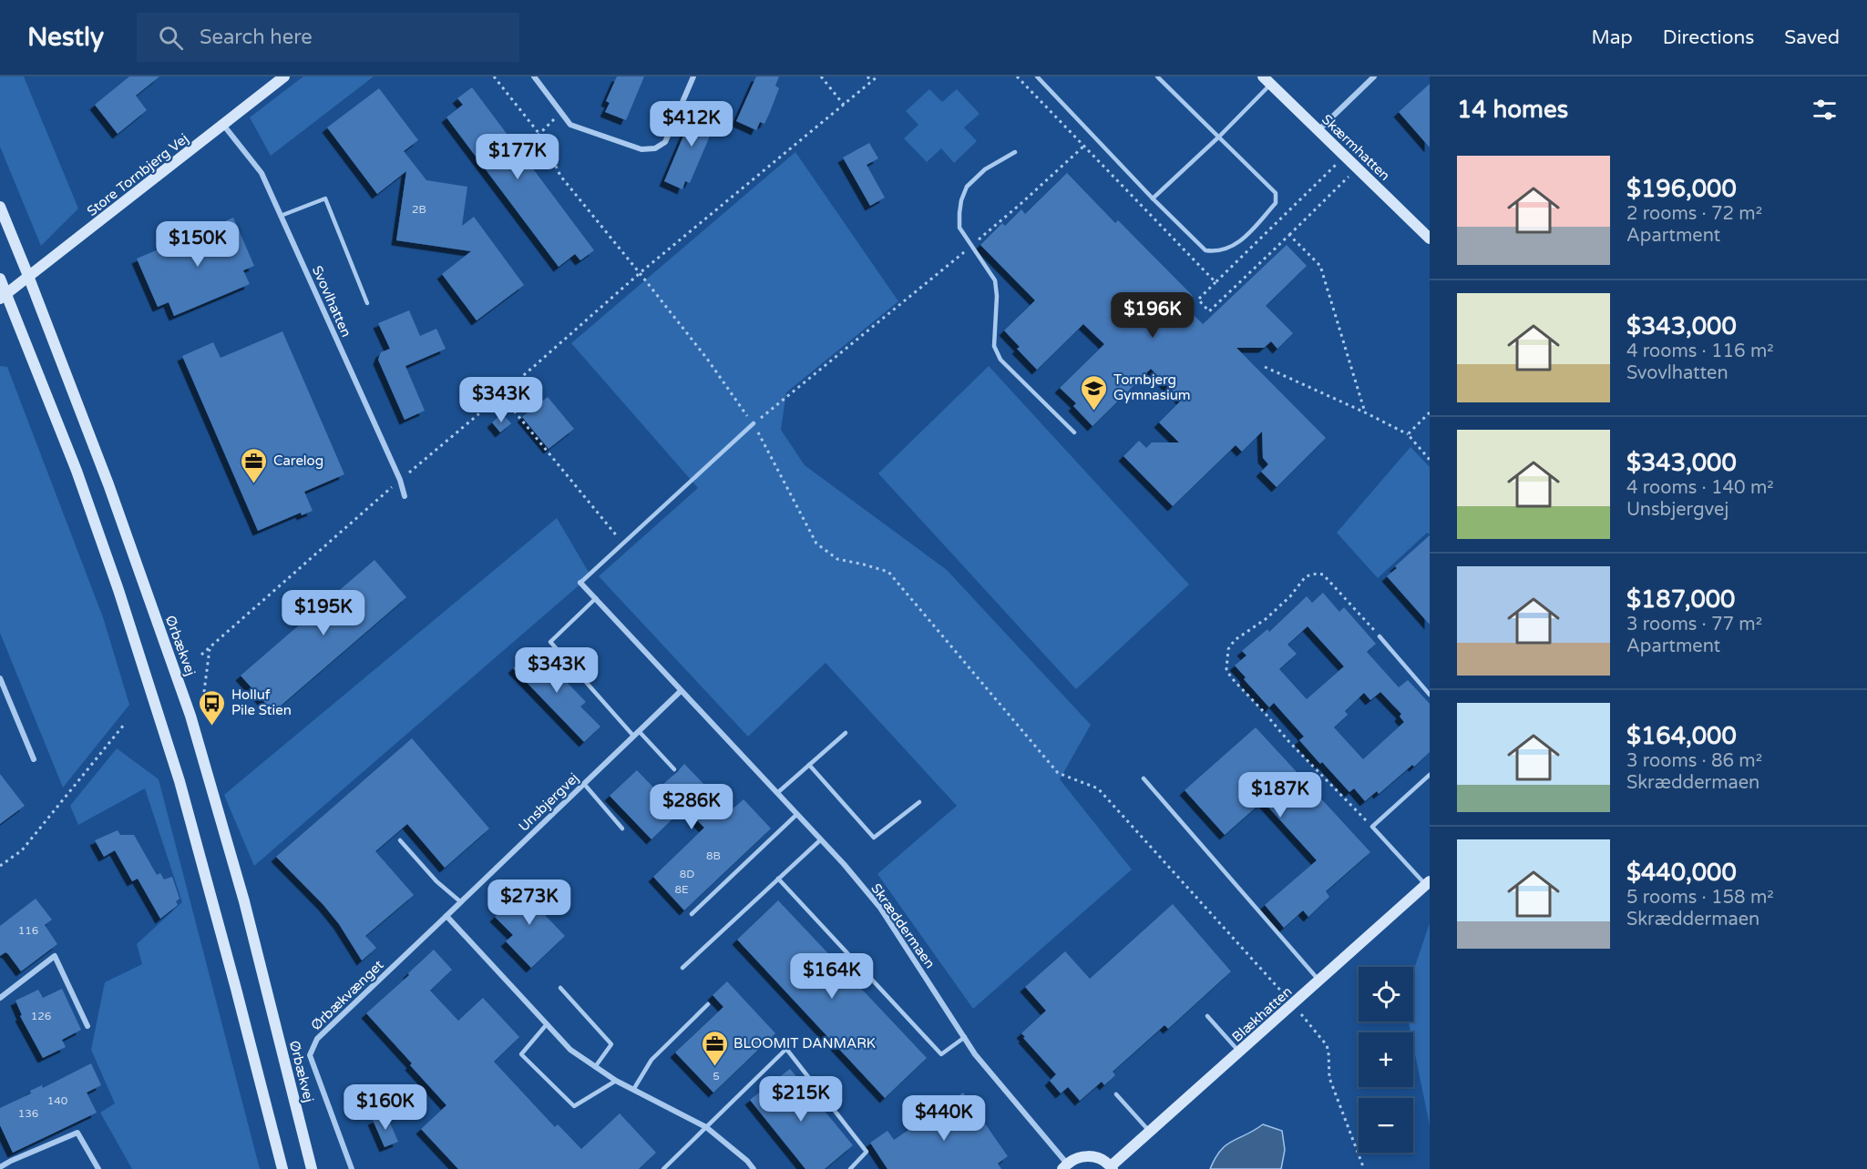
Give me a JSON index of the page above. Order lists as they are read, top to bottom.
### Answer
{
  "streets": {
    "main road": [
      "Skærmhatten",
      "Store Tornbjerg Vej",
      "Ørbækvej",
      "Blækhatten"
    ],
    "street": [
      "Svovlhatten",
      "Unsbjergvej",
      "Skræddermaen",
      "Ørbækvænget"
    ]
  },
  "crossings": [
    ["Store Tornbjerg Vej", "Svovlhatten"],
    ["Store Tornbjerg Vej", "Ørbækvej"],
    ["Unsbjergvej", "Skræddermaen"],
    ["Unsbjergvej", "Ørbækvænget"]
  ],
  "places": {
    "school or university": ["Tornbjerg Gymnasium"],
    "office": ["Carelog", "BLOOMIT DANMARK"],
    "bus stop": ["Holluf Pile Stien"]
  },
  "house_numbers": [
    "2B",
    "8B",
    "8D",
    "8E",
    "116",
    "126",
    "5",
    "140",
    "136"
  ],
  "page": {
    "header": "Nestly",
    "search": "Search here",
    "nav": ["Map", "Directions", "Saved"],
    "heading": "14 homes",
    "price": [
      "$412K",
      "$177K",
      "$150K",
      "$196K",
      "$343K",
      "$195K",
      "$343K",
      "$187K",
      "$286K",
      "$273K",
      "$164K",
      "$215K",
      "$160K",
      "$440K"
    ],
    "list": [
      {
        "name": "$196,000",
        "note": "2 rooms · 72 m² · Apartment"
      },
      {
        "name": "$343,000",
        "note": "4 rooms · 116 m² · Svovlhatten"
      },
      {
        "name": "$343,000",
        "note": "4 rooms · 140 m² · Unsbjergvej"
      },
      {
        "name": "$187,000",
        "note": "3 rooms · 77 m² · Apartment"
      },
      {
        "name": "$164,000",
        "note": "3 rooms · 86 m² · Skræddermaen"
      },
      {
        "name": "$440,000",
        "note": "5 rooms · 158 m² · Skræddermaen"
      }
    ],
    "map_buttons": ["+", "−"]
  }
}
